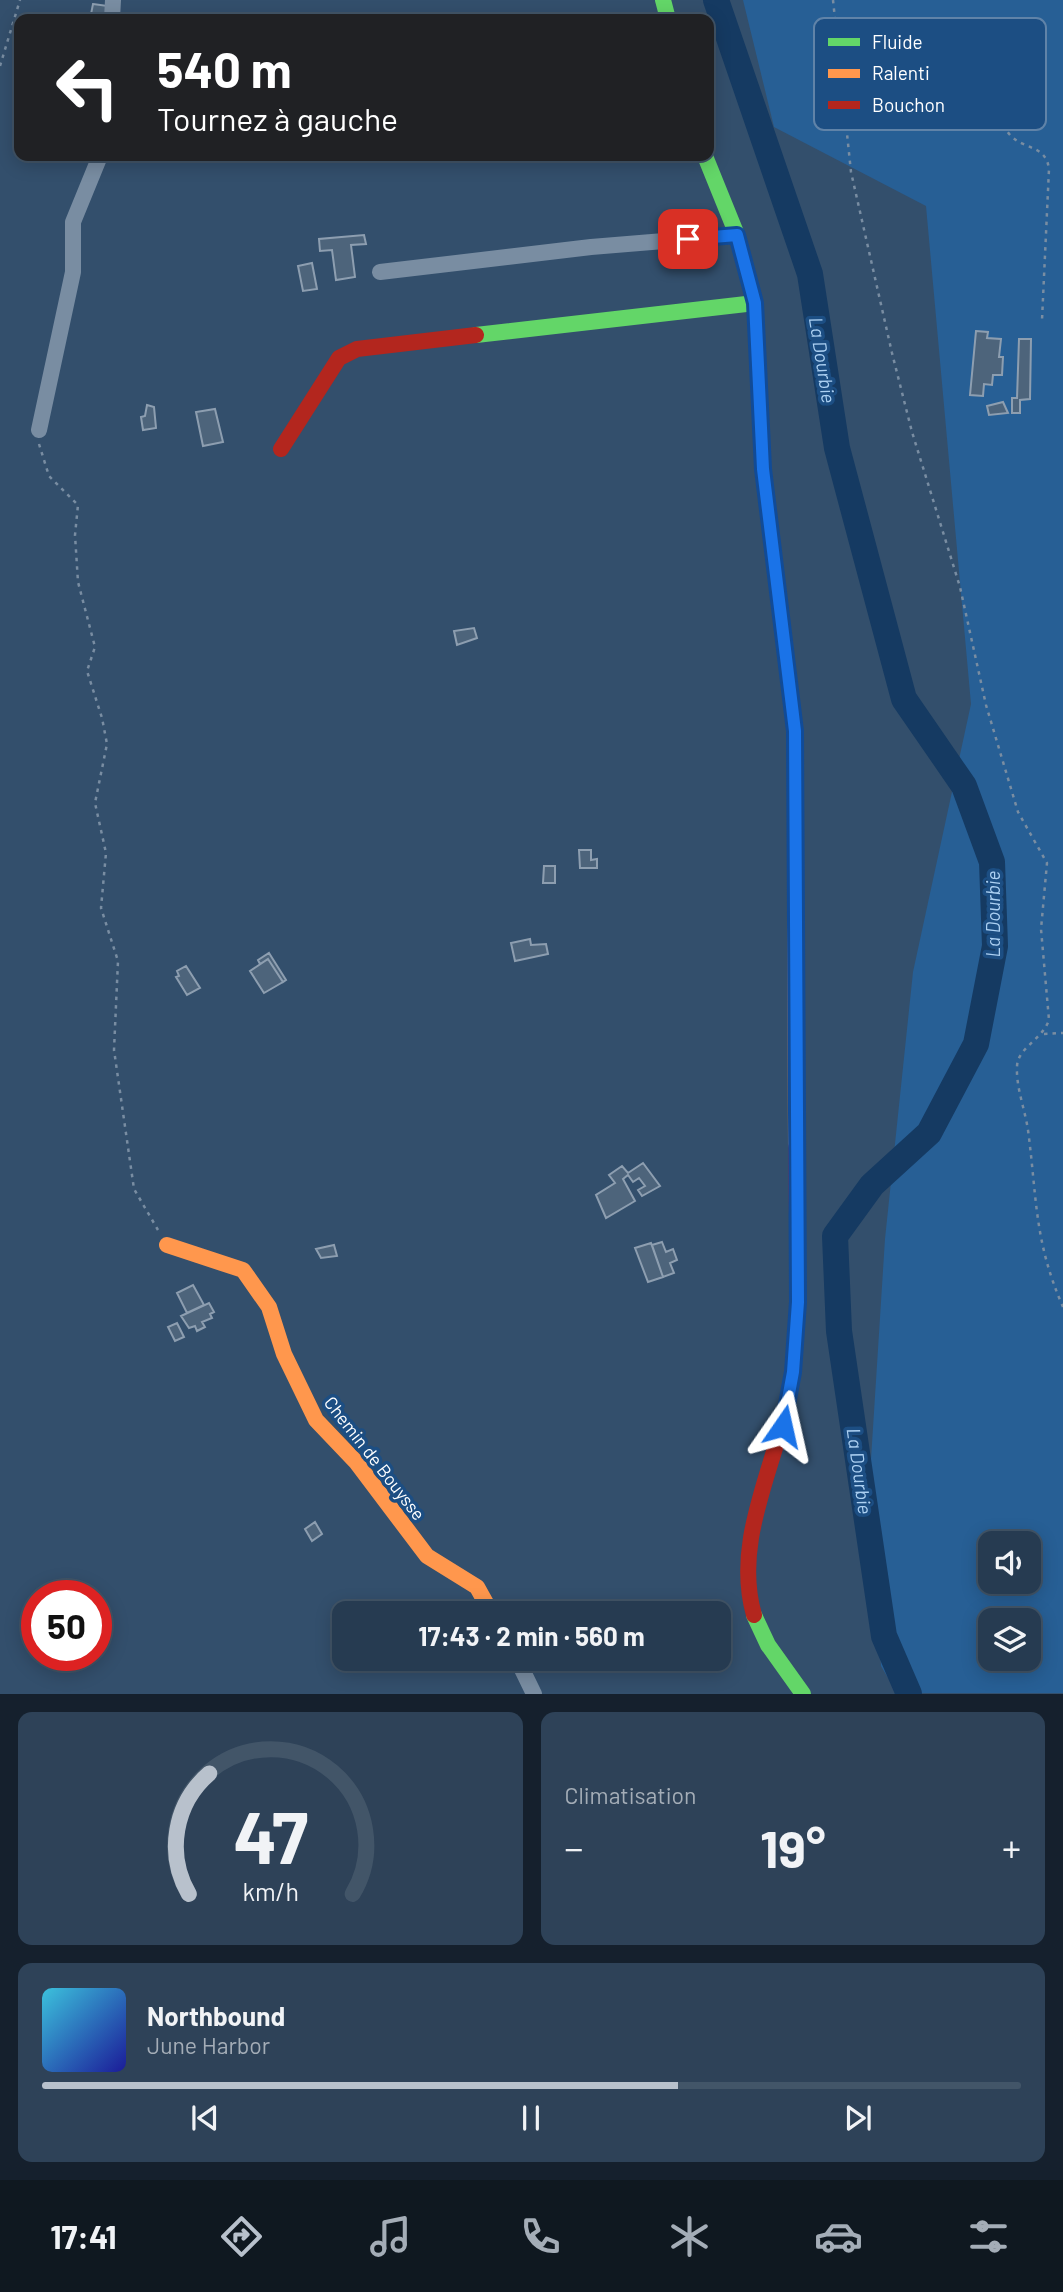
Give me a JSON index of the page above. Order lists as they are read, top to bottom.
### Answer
{
  "streets": {
    "main road": ["Chemin de Bouysse"]
  },
  "water": ["La Dourbie"],
  "legend": ["Fluide", "Ralenti", "Bouchon"],
  "page": {
    "turn": ["540 m", "Tournez à gauche"],
    "limit": "50",
    "trip": "17:43 · 2 min · 560 m",
    "tile": "Climatisation",
    "heat": ["−", "19°", "+"],
    "song": ["Northbound", "June Harbor"],
    "tabs": "17:41",
    "gauge": ["47", "km/h"]
  }
}
